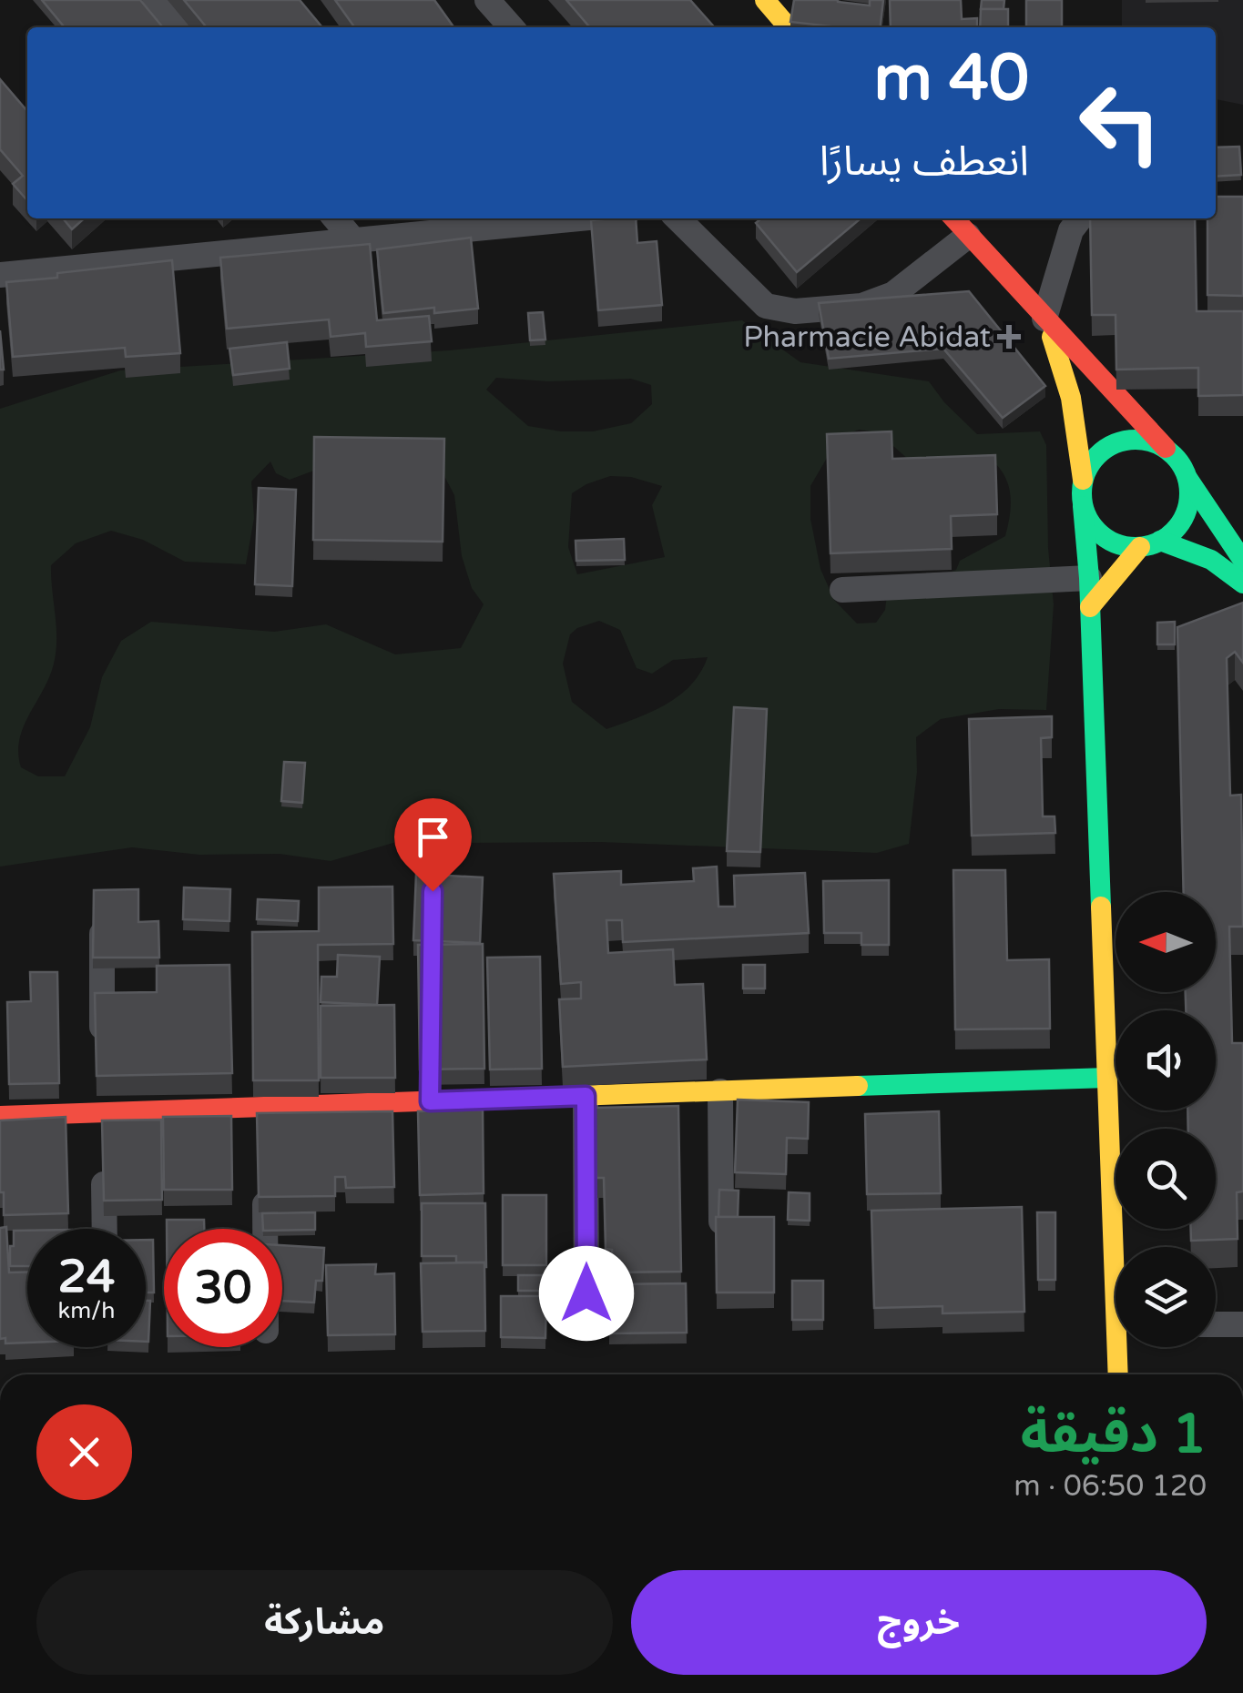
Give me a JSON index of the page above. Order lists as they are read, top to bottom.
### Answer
{
  "places": {
    "health": ["Pharmacie Abidat"]
  },
  "north": "left",
  "page": {
    "turn": ["40 m", "انعطف يسارًا"],
    "speed": "24 km/h",
    "limit": "30",
    "heading": ["1 دقيقة", "120 m · 06:50"],
    "buttons": ["خروج", "مشاركة"]
  }
}
